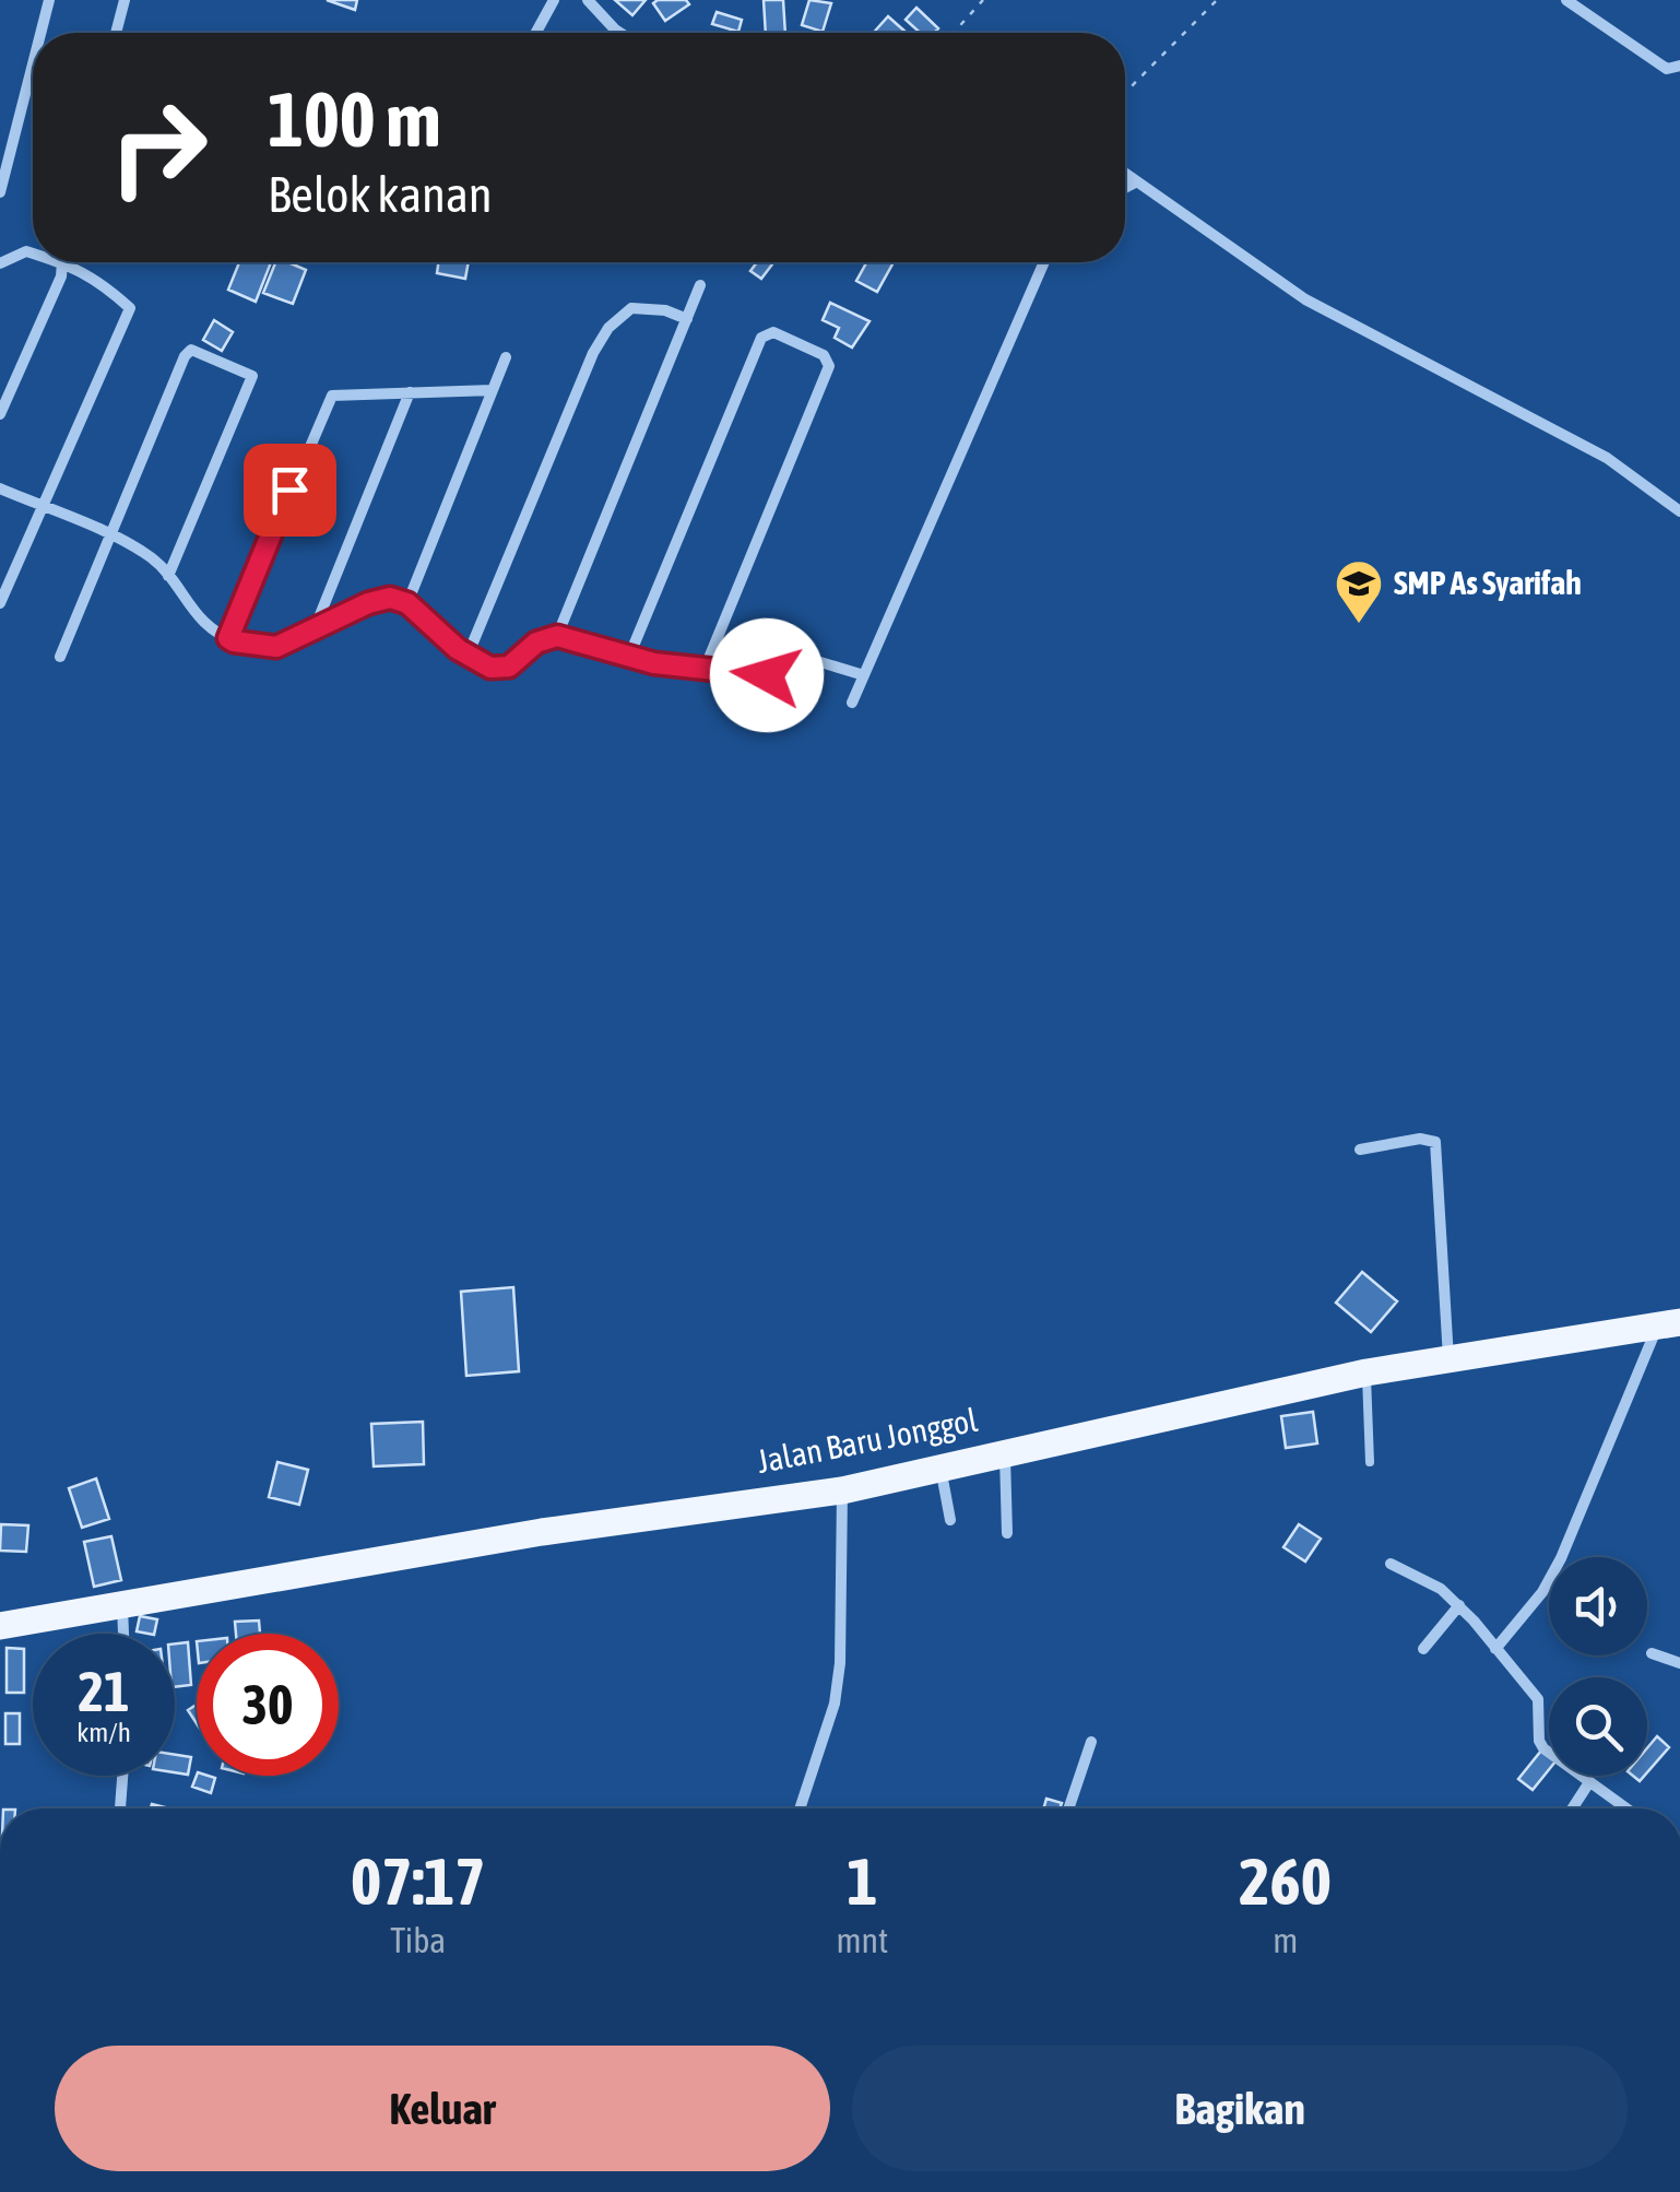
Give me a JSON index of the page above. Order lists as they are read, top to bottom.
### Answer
{
  "streets": {
    "main road": ["Jalan Baru Jonggol"]
  },
  "places": {
    "school or university": ["SMP As Syarifah"]
  },
  "page": {
    "turn": ["100 m", "Belok kanan"],
    "speed": "21 km/h",
    "limit": "30",
    "eta": [
      "07:17",
      "Tiba",
      "1",
      "mnt",
      "260",
      "m"
    ],
    "buttons": ["Keluar", "Bagikan"]
  }
}
